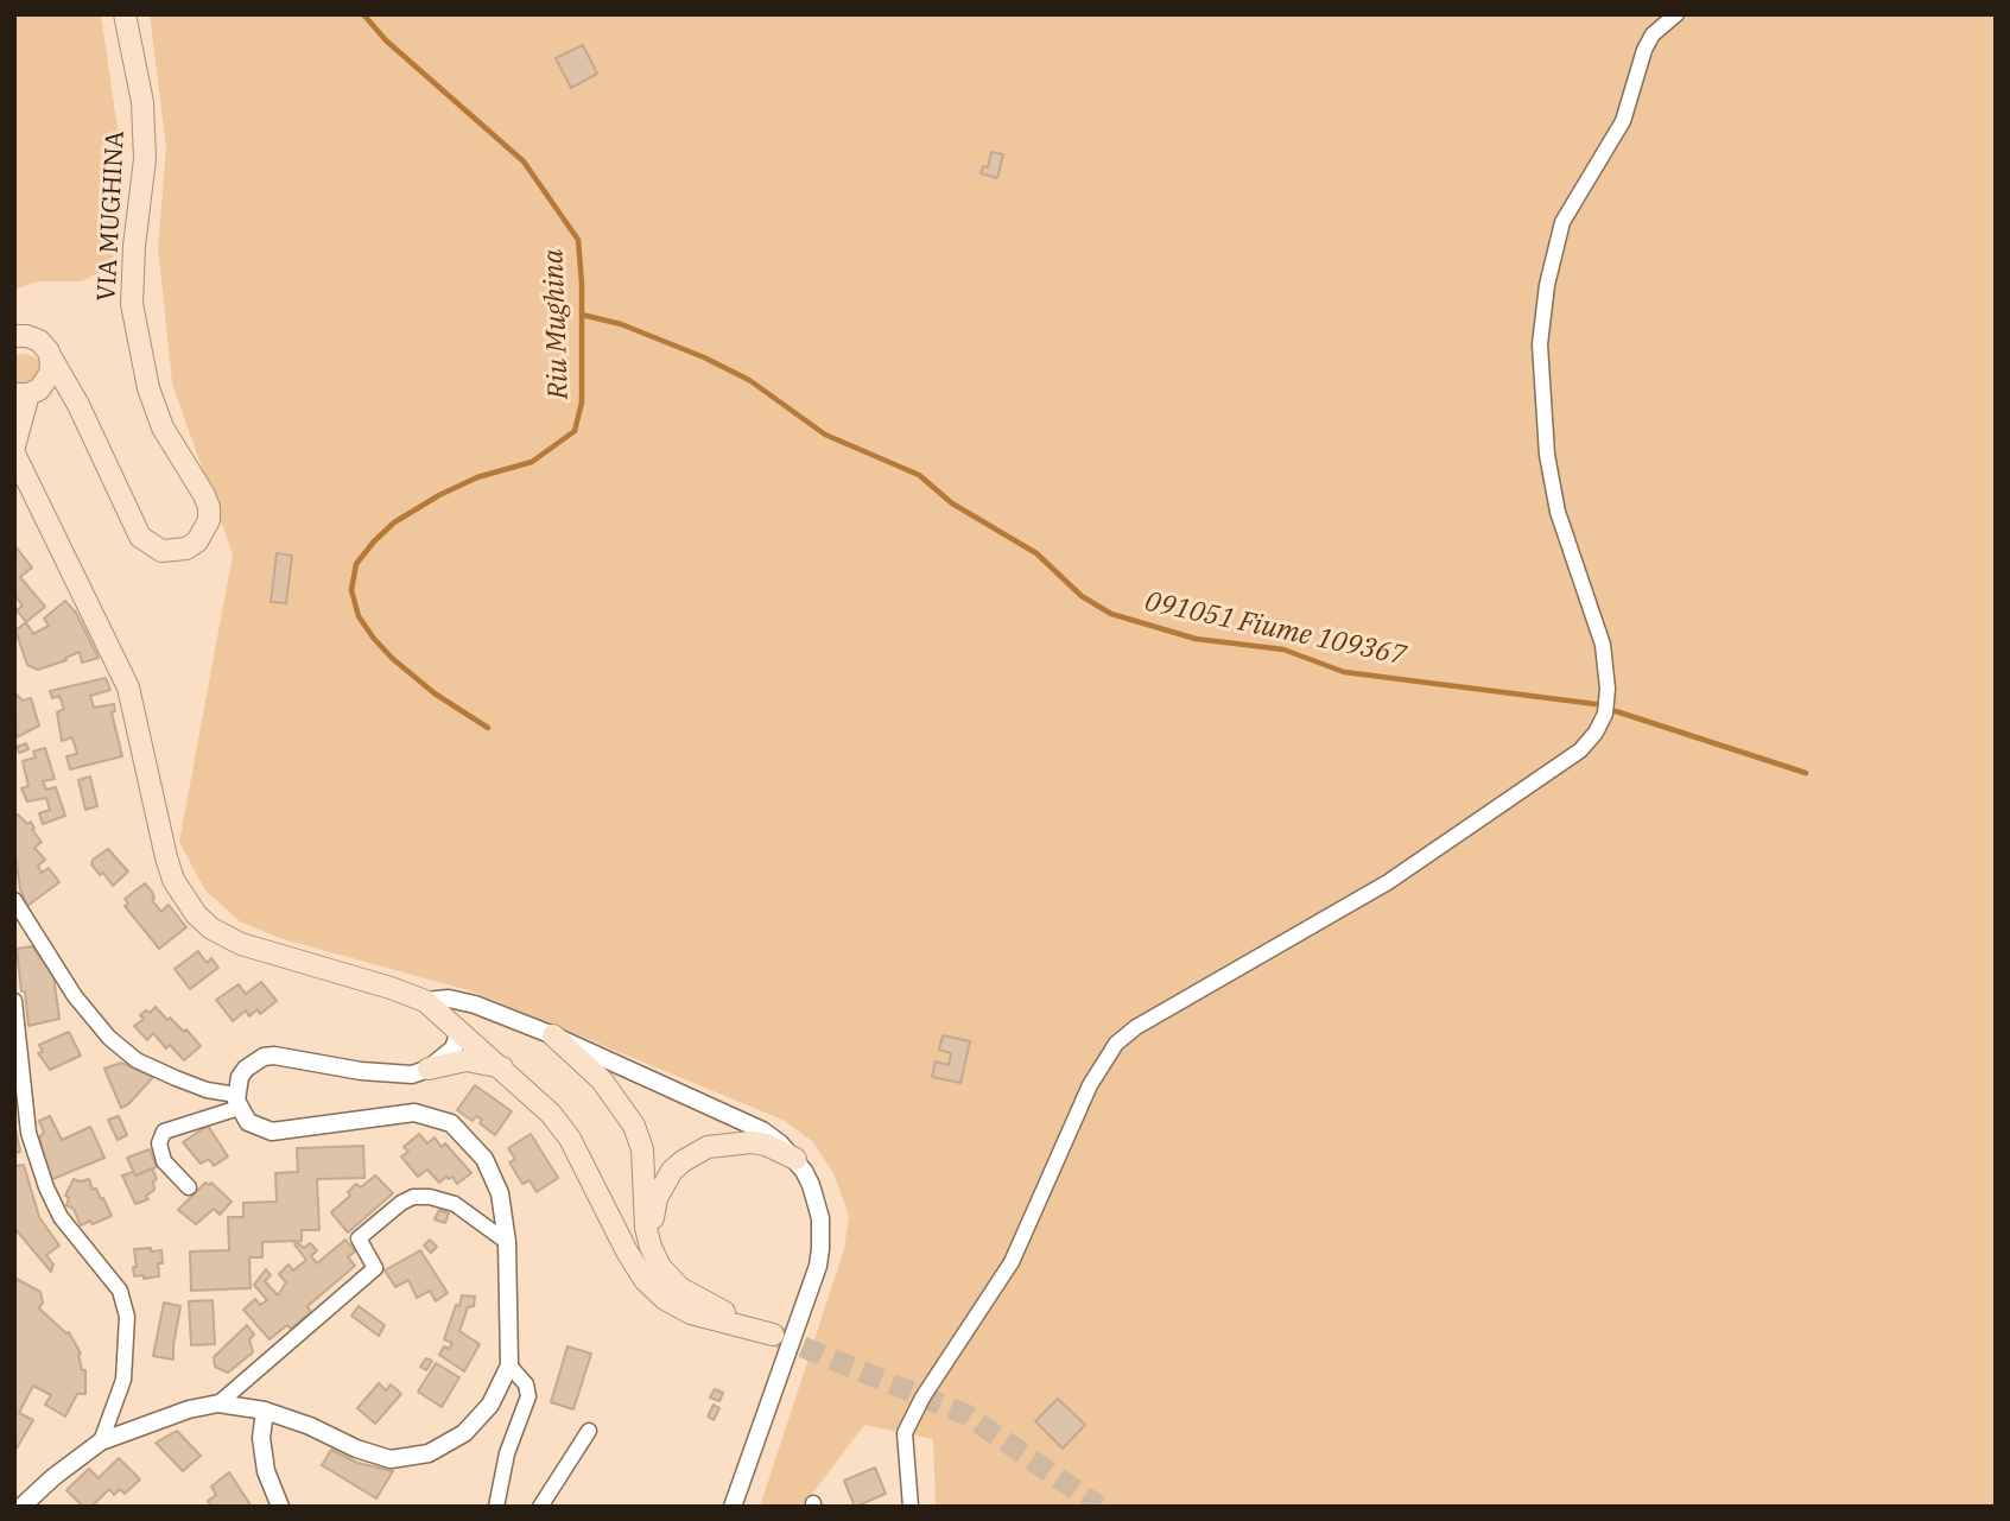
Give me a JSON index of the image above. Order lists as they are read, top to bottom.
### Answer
{
  "streets": {
    "main road": ["VIA MUGHINA"]
  },
  "water": ["Riu Mughina", "091051 Fiume 109367"]
}
